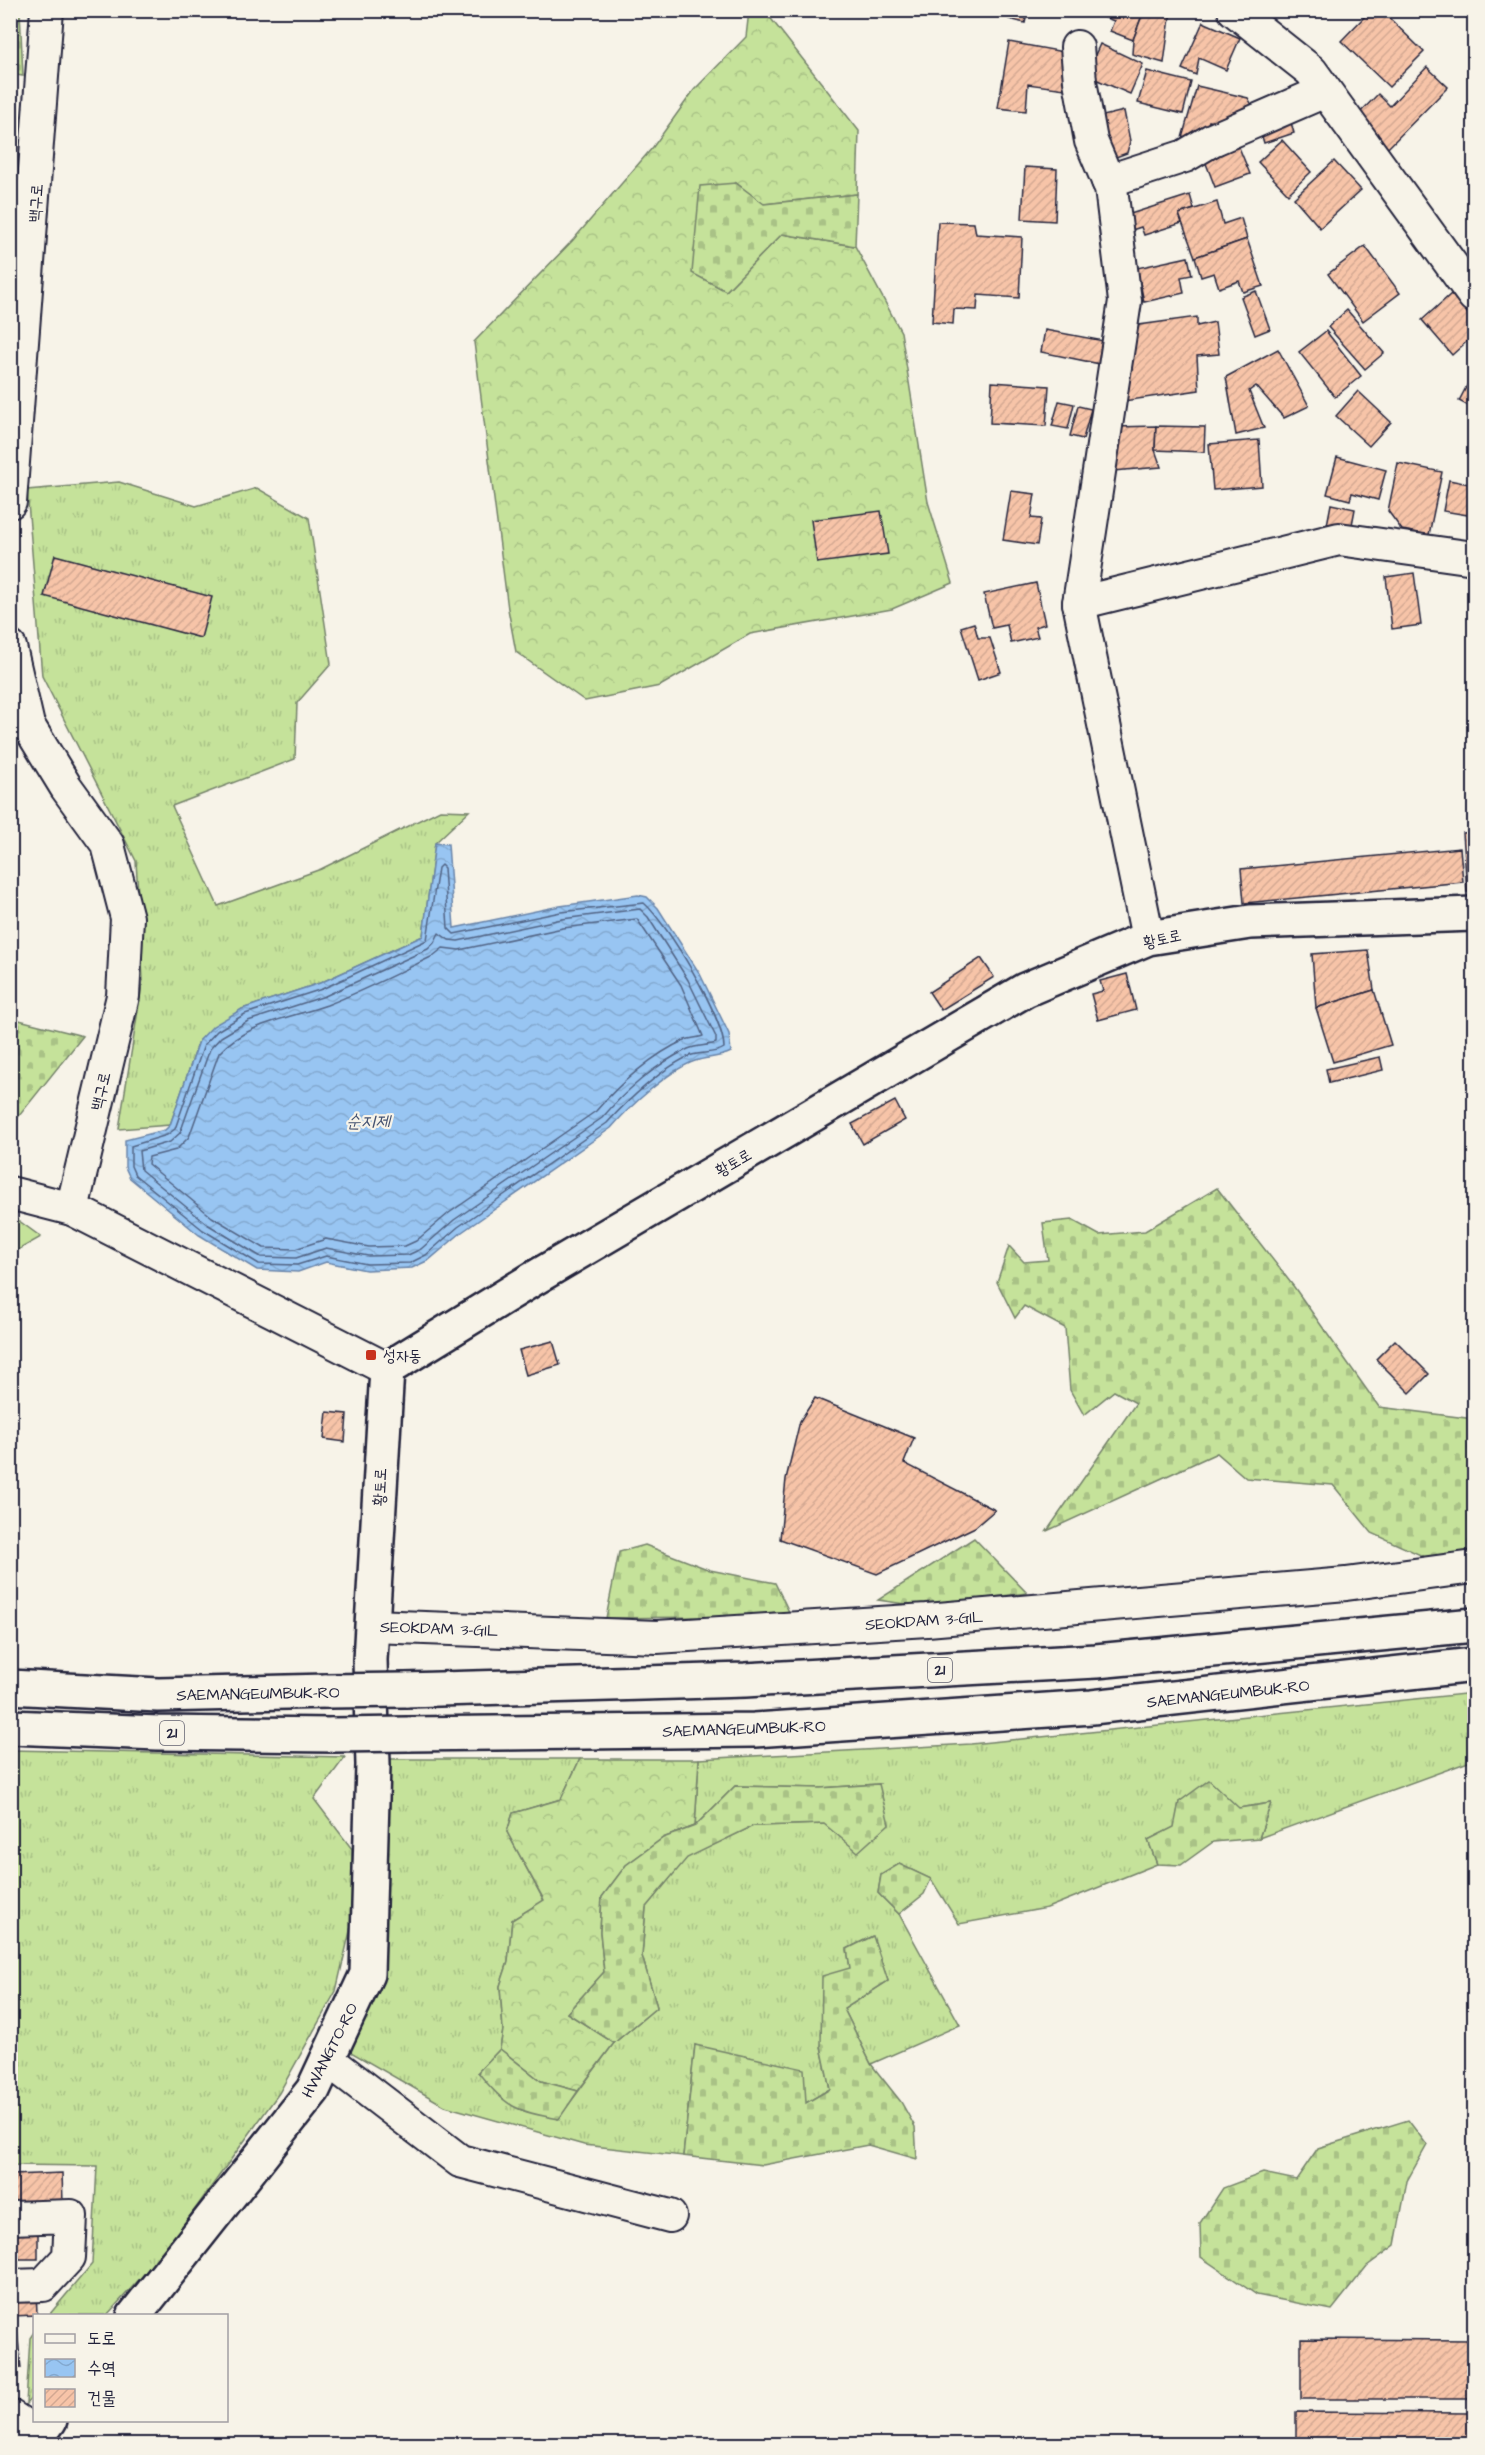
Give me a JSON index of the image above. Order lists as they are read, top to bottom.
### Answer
{
  "streets": {
    "main road": [
      "황토로",
      "21",
      "SAEMANGEUMBUK-RO",
      "HWANGTO-RO"
    ],
    "street": ["백구로", "SEOKDAM 3-GIL"]
  },
  "crossings": [
    ["황토로", "SEOKDAM 3-GIL"],
    ["황토로", "HWANGTO-RO"],
    ["SEOKDAM 3-GIL", "HWANGTO-RO"]
  ],
  "water": ["순지제"],
  "places": {
    "transit": ["성자동"]
  },
  "legend": ["도로", "수역", "건물"]
}
